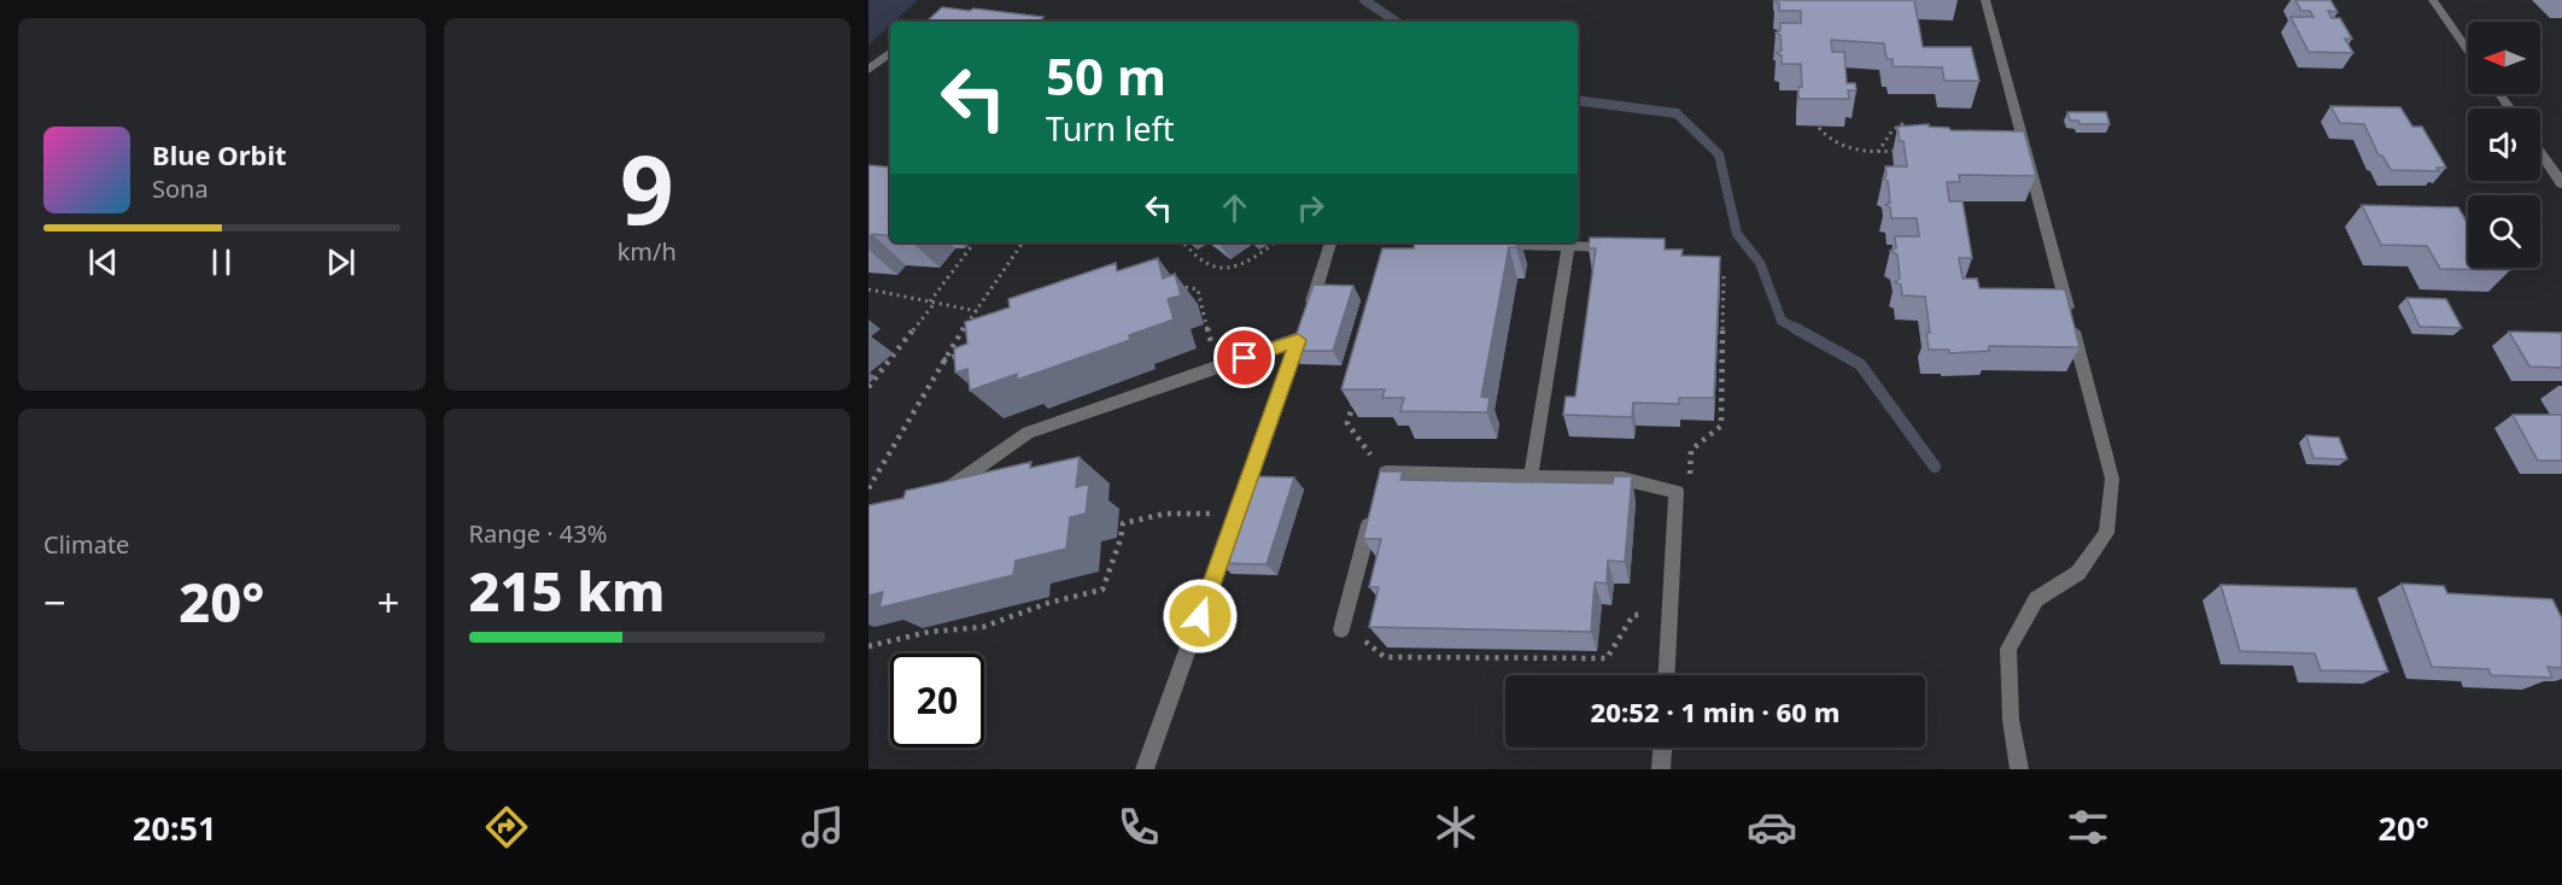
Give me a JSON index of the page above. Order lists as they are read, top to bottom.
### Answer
{
  "north": "left",
  "page": {
    "tile": [
      ["9", "km/h"],
      "Climate",
      ["Range · 43%", "215 km"]
    ],
    "turn": ["50 m", "Turn left"],
    "song": ["Blue Orbit", "Sona"],
    "heat": ["−", "20°", "+"],
    "limit": "20",
    "trip": "20:52 · 1 min · 60 m",
    "tabs": ["20:51", "20°"]
  }
}
